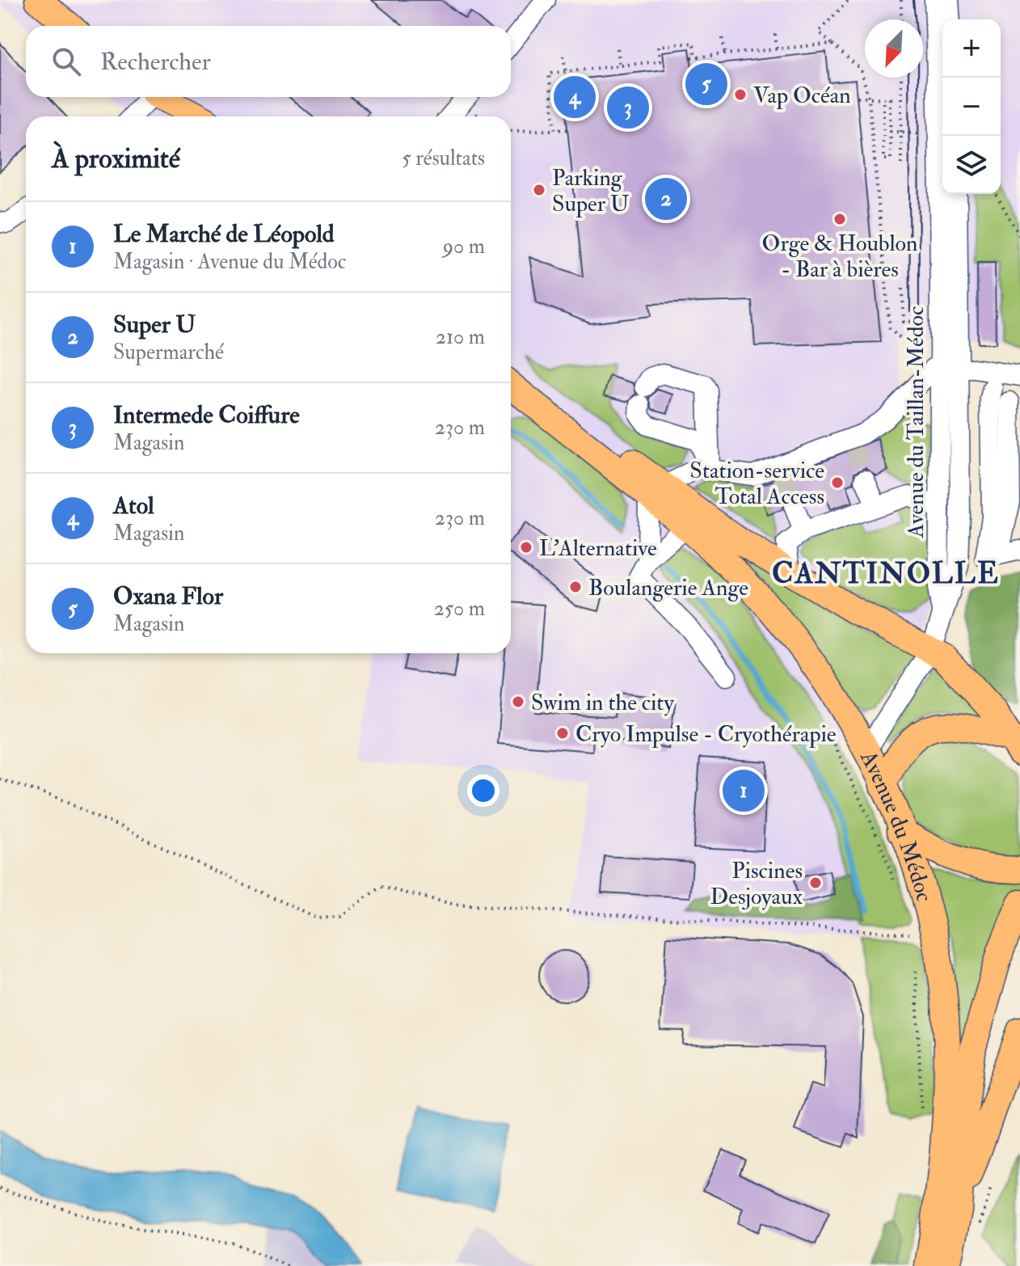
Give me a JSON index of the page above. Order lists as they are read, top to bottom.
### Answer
{
  "streets": {
    "main road": ["Avenue du Médoc"],
    "street": ["Avenue du Taillan-Médoc"]
  },
  "crossings": [
    ["Avenue du Taillan-Médoc", "Avenue du Médoc"]
  ],
  "districts": ["CANTINOLLE"],
  "places": [
    "Vap Océan",
    "Parking Super U",
    "Orge & Houblon - Bar à bières",
    "Station-service Total Access",
    "L'Alternative",
    "Boulangerie Ange",
    "Swim in the city",
    "Cryo Impulse - Cryothérapie",
    "Piscines Desjoyaux"
  ],
  "north": "bottom left",
  "page": {
    "map_buttons": ["+", "−"],
    "search": "Rechercher",
    "pins": [
      "5",
      "4",
      "3",
      "2",
      "1"
    ],
    "heading": ["À proximité", "5 résultats"],
    "list": [
      {
        "mark": "1",
        "name": "Le Marché de Léopold",
        "note": "Magasin · Avenue du Médoc",
        "value": "90 m"
      },
      {
        "mark": "2",
        "name": "Super U",
        "note": "Supermarché",
        "value": "210 m"
      },
      {
        "mark": "3",
        "name": "Intermede Coiffure",
        "note": "Magasin",
        "value": "230 m"
      },
      {
        "mark": "4",
        "name": "Atol",
        "note": "Magasin",
        "value": "230 m"
      },
      {
        "mark": "5",
        "name": "Oxana Flor",
        "note": "Magasin",
        "value": "250 m"
      }
    ]
  }
}
